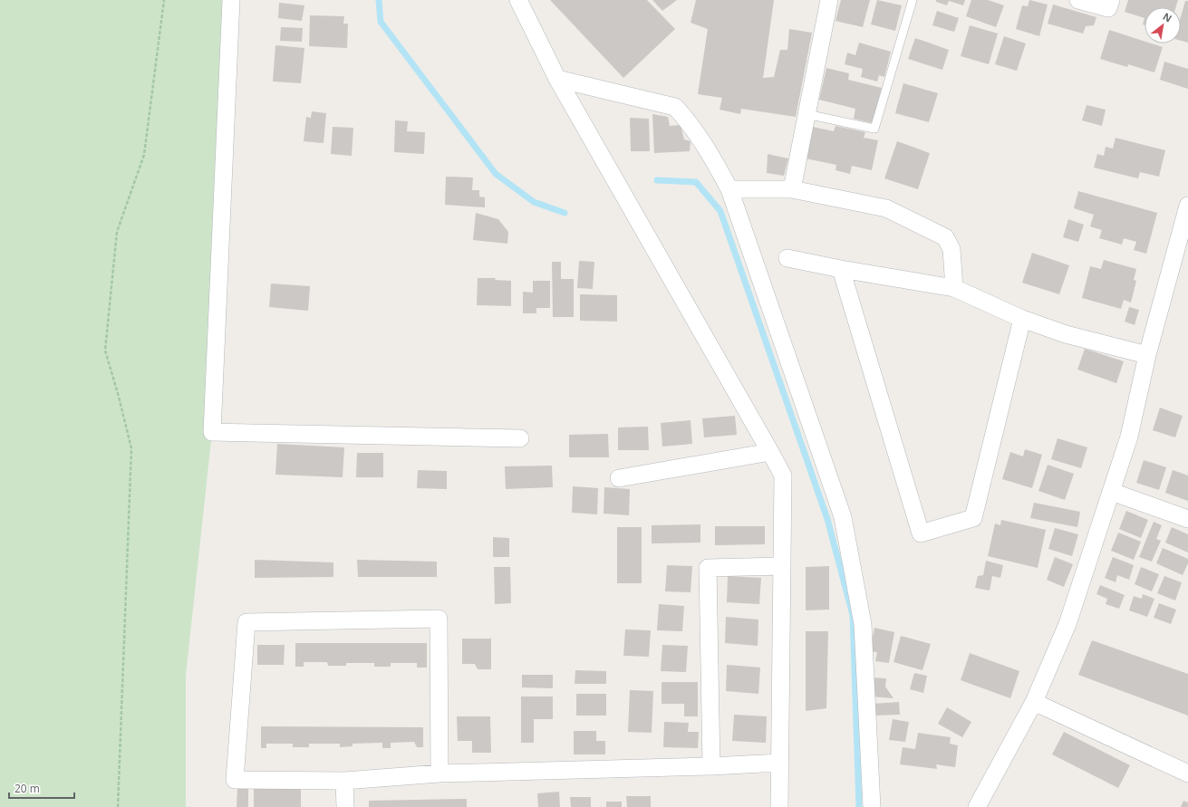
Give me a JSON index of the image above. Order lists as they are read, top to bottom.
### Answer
{
  "scale_bar": "20 m",
  "north": "top right"
}
